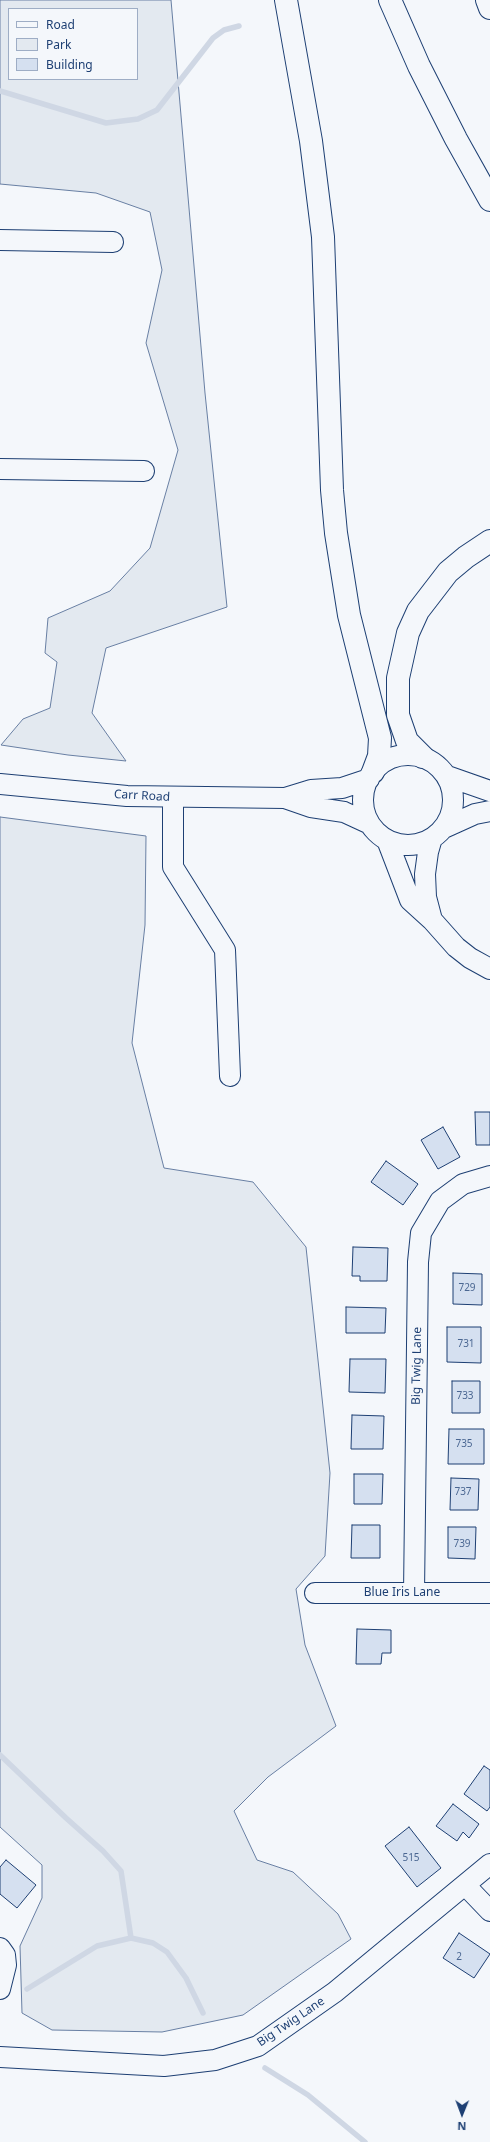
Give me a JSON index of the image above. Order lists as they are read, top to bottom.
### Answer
{
  "streets": {
    "street": ["Carr Road", "Big Twig Lane", "Blue Iris Lane"]
  },
  "crossings": [
    ["Big Twig Lane", "Blue Iris Lane"]
  ],
  "house_numbers": [
    "729",
    "731",
    "733",
    "735",
    "737",
    "739",
    "515",
    "2"
  ],
  "legend": ["Road", "Park", "Building"],
  "north": "bottom"
}
